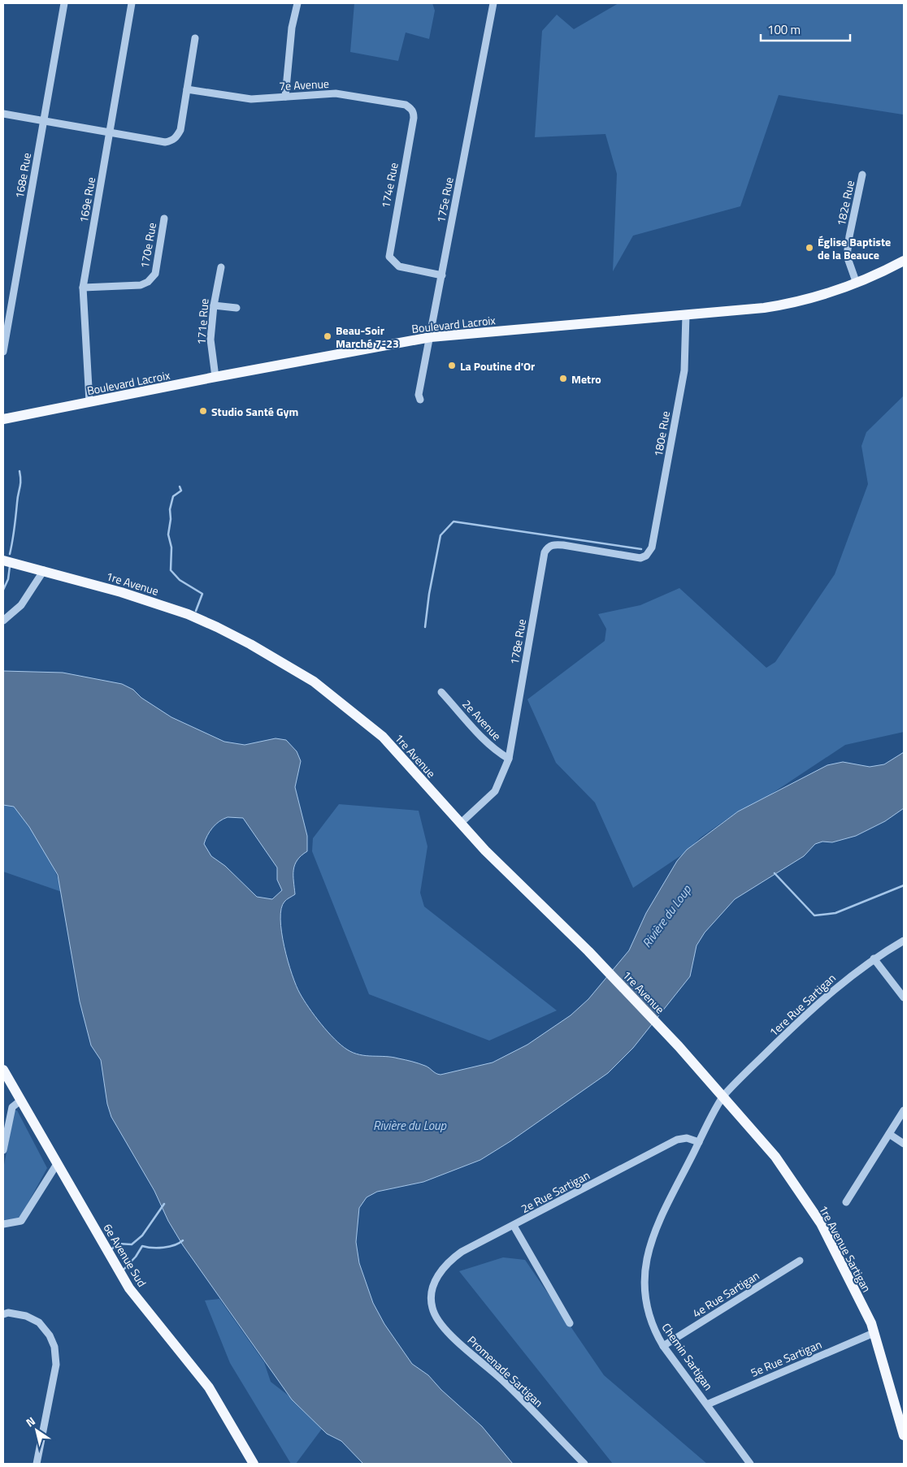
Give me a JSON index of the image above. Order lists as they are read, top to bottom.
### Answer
{
  "streets": {
    "main road": [
      "Boulevard Lacroix",
      "1re Avenue",
      "1re Avenue Sartigan",
      "6e Avenue Sud"
    ],
    "street": [
      "7e Avenue",
      "168e Rue",
      "174e Rue",
      "169e Rue",
      "175e Rue",
      "182e Rue",
      "170e Rue",
      "171e Rue",
      "180e Rue",
      "178e Rue",
      "2e Avenue",
      "1ere Rue Sartigan",
      "2e Rue Sartigan",
      "4e Rue Sartigan",
      "Chemin Sartigan",
      "5e Rue Sartigan",
      "Promenade Sartigan"
    ]
  },
  "crossings": [
    ["7e Avenue", "174e Rue"],
    ["174e Rue", "175e Rue"],
    ["169e Rue", "170e Rue"],
    ["169e Rue", "Boulevard Lacroix"],
    ["175e Rue", "Boulevard Lacroix"],
    ["182e Rue", "Boulevard Lacroix"],
    ["171e Rue", "Boulevard Lacroix"],
    ["Boulevard Lacroix", "180e Rue"],
    ["180e Rue", "178e Rue"],
    ["1re Avenue", "178e Rue"],
    ["1re Avenue", "1ere Rue Sartigan"],
    ["1re Avenue", "1re Avenue Sartigan"],
    ["1re Avenue", "Chemin Sartigan"],
    ["178e Rue", "2e Avenue"],
    ["1ere Rue Sartigan", "1re Avenue Sartigan"],
    ["1ere Rue Sartigan", "Chemin Sartigan"],
    ["2e Rue Sartigan", "Chemin Sartigan"],
    ["2e Rue Sartigan", "Promenade Sartigan"],
    ["1re Avenue Sartigan", "Chemin Sartigan"],
    ["1re Avenue Sartigan", "5e Rue Sartigan"],
    ["4e Rue Sartigan", "Chemin Sartigan"],
    ["Chemin Sartigan", "5e Rue Sartigan"]
  ],
  "water": ["Rivière du Loup"],
  "places": [
    "Église Baptiste de la Beauce",
    "Beau-Soir Marché 7-23",
    "La Poutine d'Or",
    "Metro",
    "Studio Santé Gym"
  ],
  "scale_bar": "100 m",
  "north": "top left"
}
